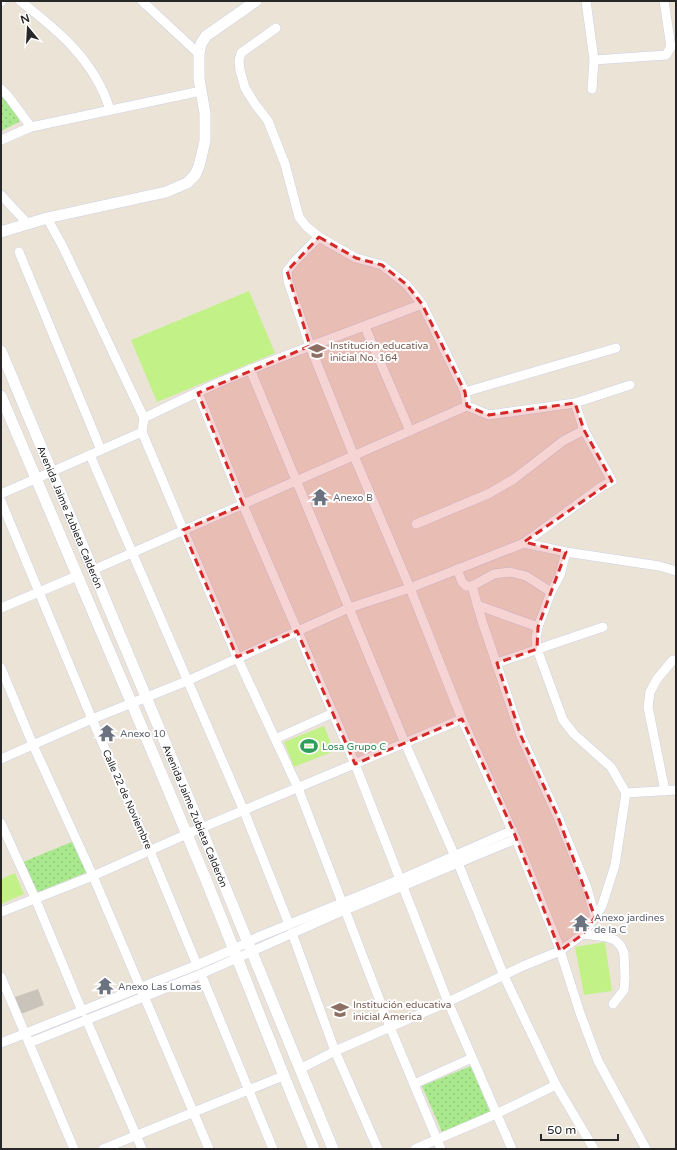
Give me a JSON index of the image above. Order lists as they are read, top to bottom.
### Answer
{
  "streets": {
    "street": ["Avenida Jaime Zubieta Calderón", "Calle 22 de Noviembre"]
  },
  "places": {
    "school or university": ["Institución educativa inicial No. 164", "Institución educativa inicial America"],
    "temple": [
      "Anexo B",
      "Anexo 10",
      "Anexo jardines de la C",
      "Anexo Las Lomas"
    ],
    "sports": ["Losa Grupo C"]
  },
  "scale_bar": "50 m",
  "north": "top"
}
